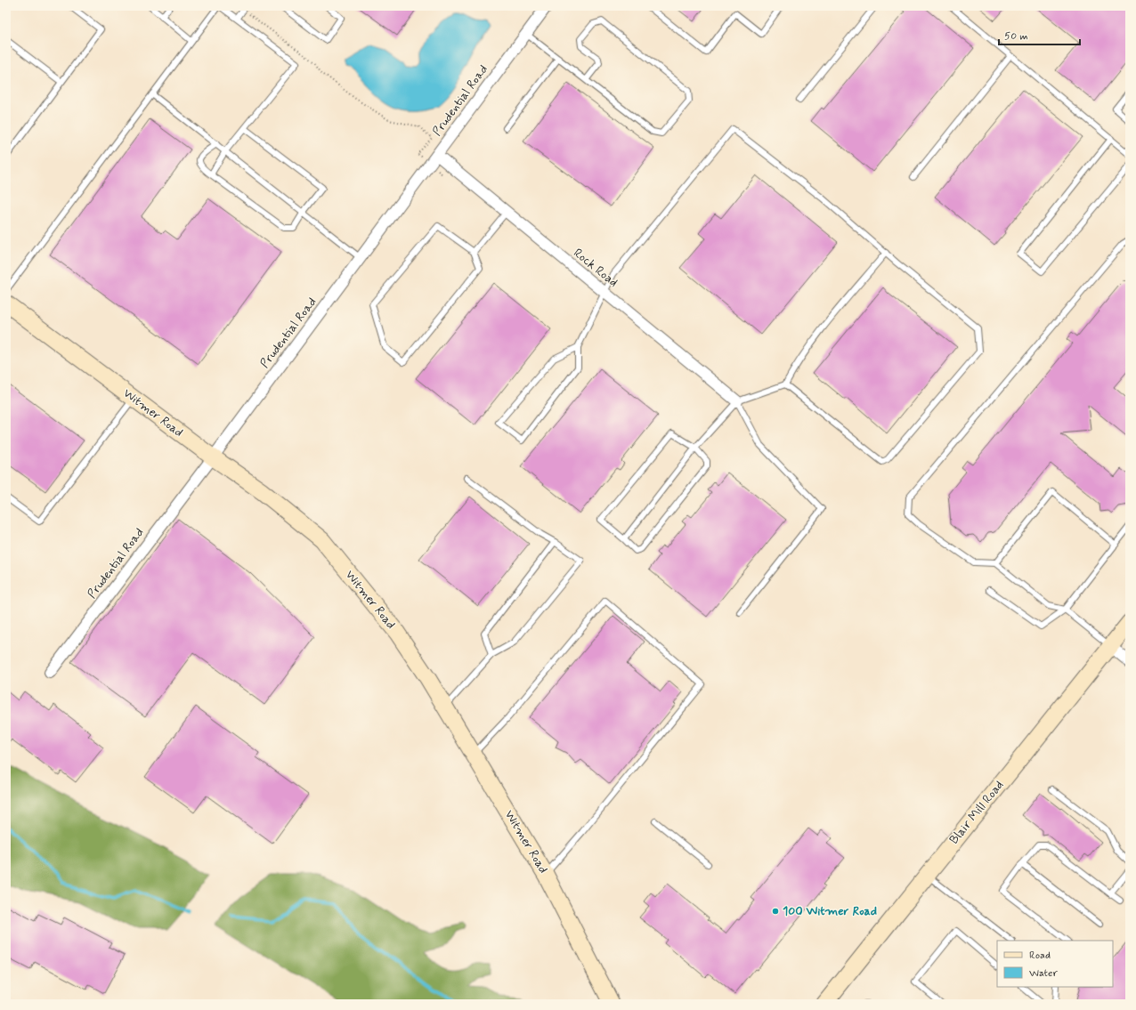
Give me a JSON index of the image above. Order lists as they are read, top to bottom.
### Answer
{
  "streets": {
    "street": [
      "Prudential Road",
      "Rock Road",
      "Witmer Road",
      "Blair Mill Road"
    ]
  },
  "crossings": [
    ["Prudential Road", "Rock Road"],
    ["Prudential Road", "Witmer Road"]
  ],
  "places": ["100 Witmer Road"],
  "legend": ["Road", "Water"],
  "scale_bar": "50 m"
}
